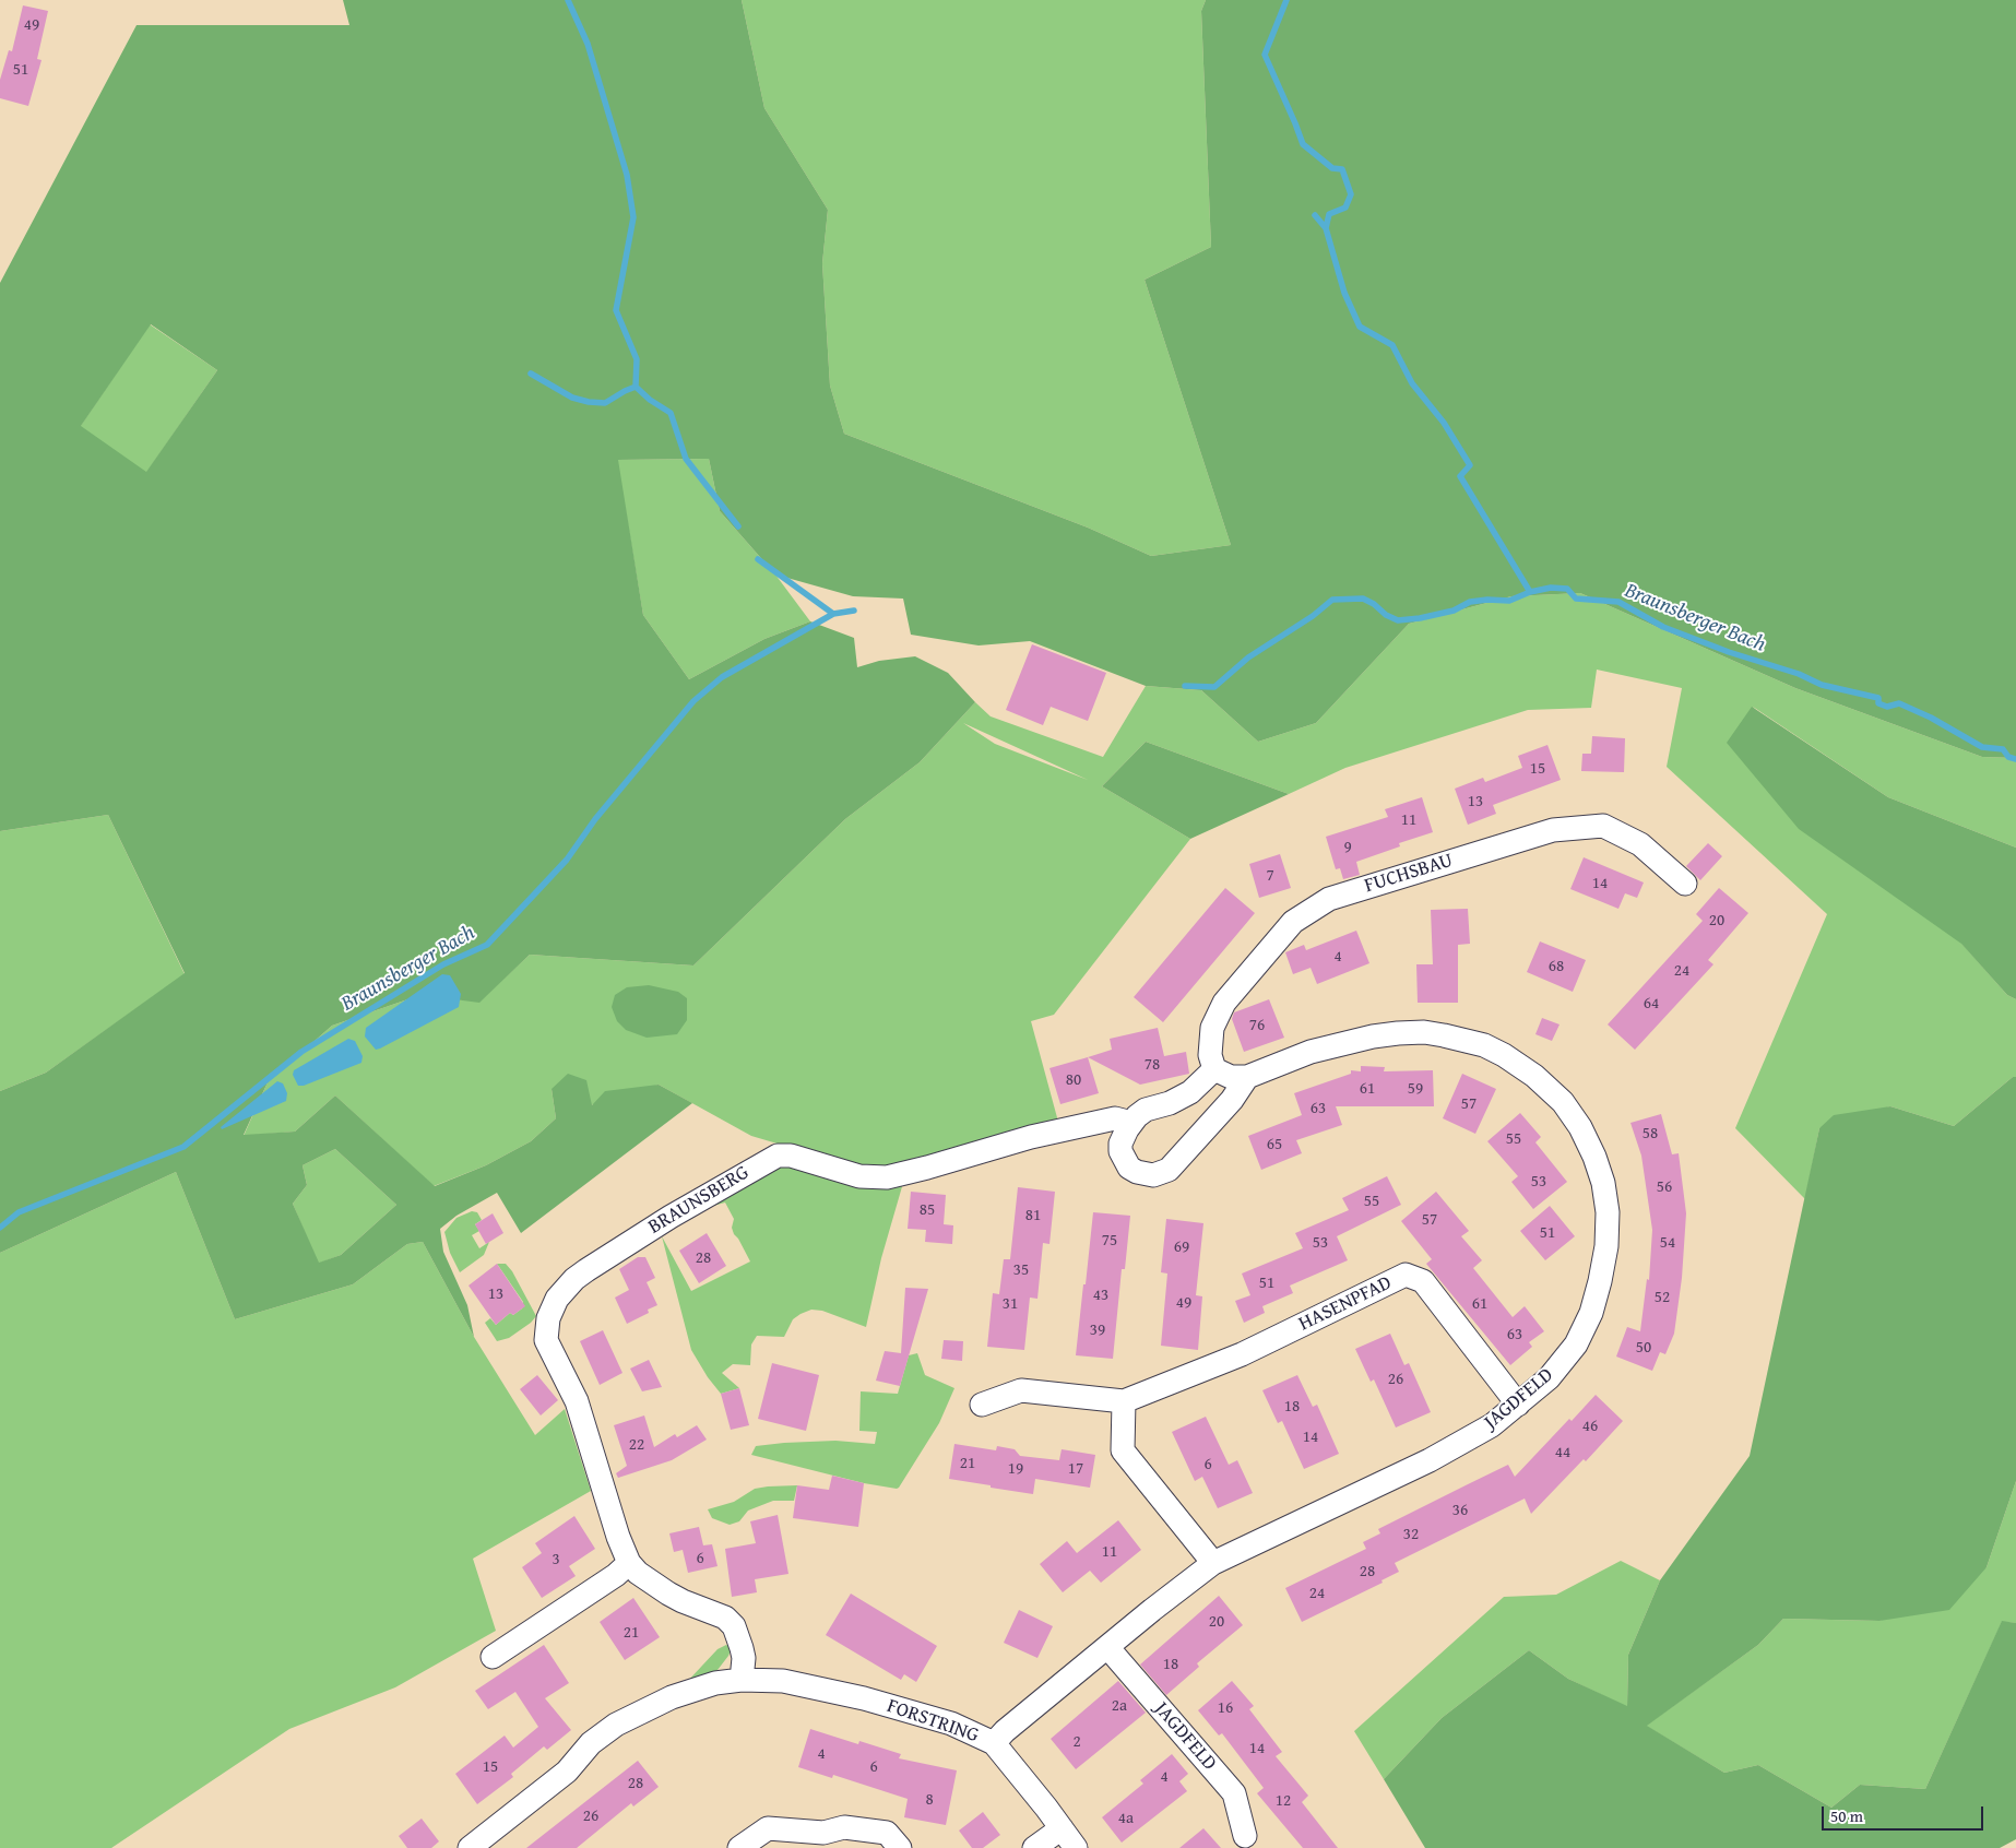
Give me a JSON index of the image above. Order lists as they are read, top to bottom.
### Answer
{
  "streets": {
    "street": [
      "FUCHSBAU",
      "BRAUNSBERG",
      "HASENPFAD",
      "JAGDFELD",
      "FORSTRING"
    ]
  },
  "crossings": [
    ["BRAUNSBERG", "FORSTRING"],
    ["HASENPFAD", "JAGDFELD"],
    ["JAGDFELD", "FORSTRING"]
  ],
  "water": ["Braunsberger Bach"],
  "house_numbers": [
    "49",
    "51",
    "15",
    "13",
    "11",
    "9",
    "7",
    "14",
    "20",
    "4",
    "68",
    "24",
    "64",
    "76",
    "78",
    "80",
    "61",
    "59",
    "57",
    "63",
    "58",
    "55",
    "65",
    "53",
    "56",
    "55",
    "85",
    "81",
    "57",
    "51",
    "75",
    "53",
    "54",
    "69",
    "28",
    "35",
    "51",
    "13",
    "43",
    "52",
    "49",
    "31",
    "61",
    "39",
    "63",
    "50",
    "26",
    "18",
    "46",
    "14",
    "22",
    "44",
    "21",
    "6",
    "19",
    "17",
    "36",
    "32",
    "11",
    "6",
    "3",
    "28",
    "24",
    "20",
    "21",
    "18",
    "2a",
    "16",
    "2",
    "14",
    "4",
    "15",
    "6",
    "4",
    "28",
    "8",
    "12",
    "26",
    "4a"
  ],
  "scale_bar": "50 m"
}
